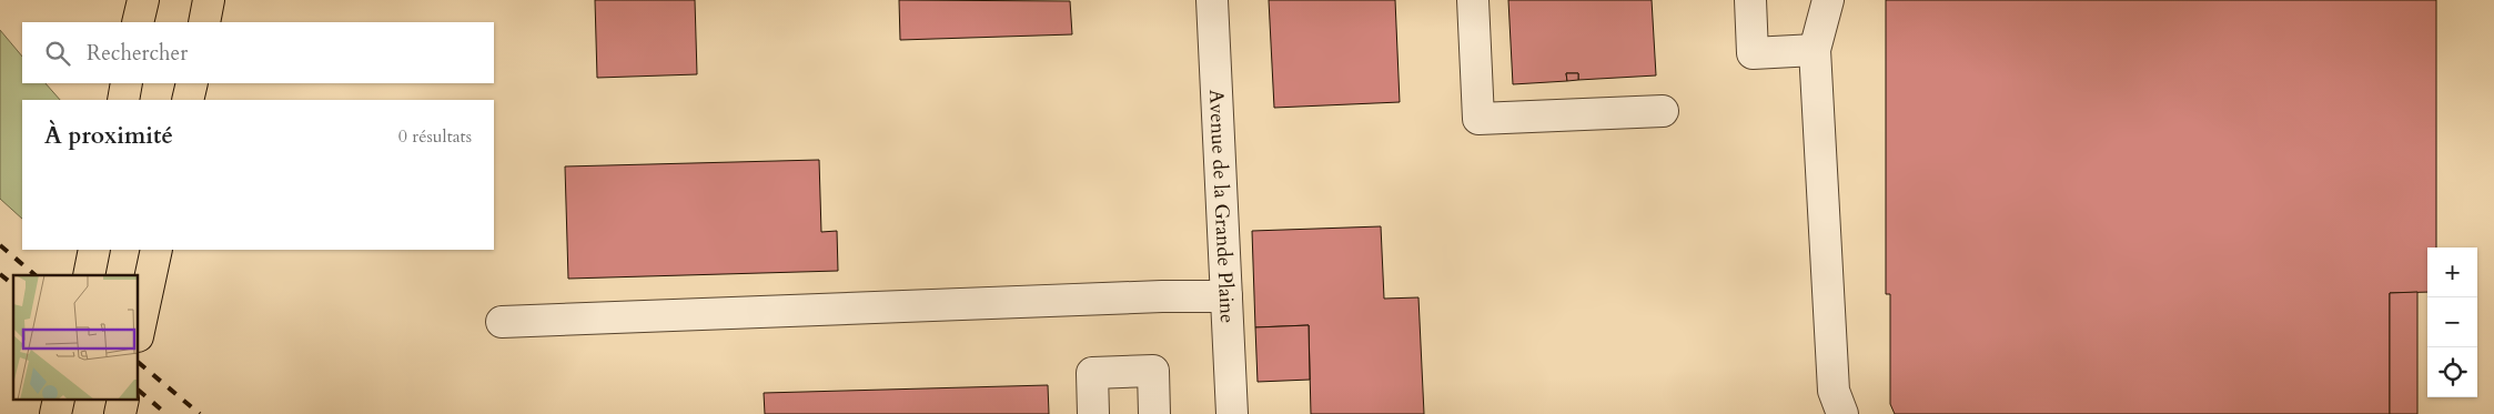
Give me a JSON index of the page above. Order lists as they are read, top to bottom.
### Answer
{
  "streets": {
    "street": ["Avenue de la Grande Plaine"]
  },
  "page": {
    "search": "Rechercher",
    "heading": ["À proximité", "0 résultats"],
    "map_buttons": ["+", "−"]
  }
}
